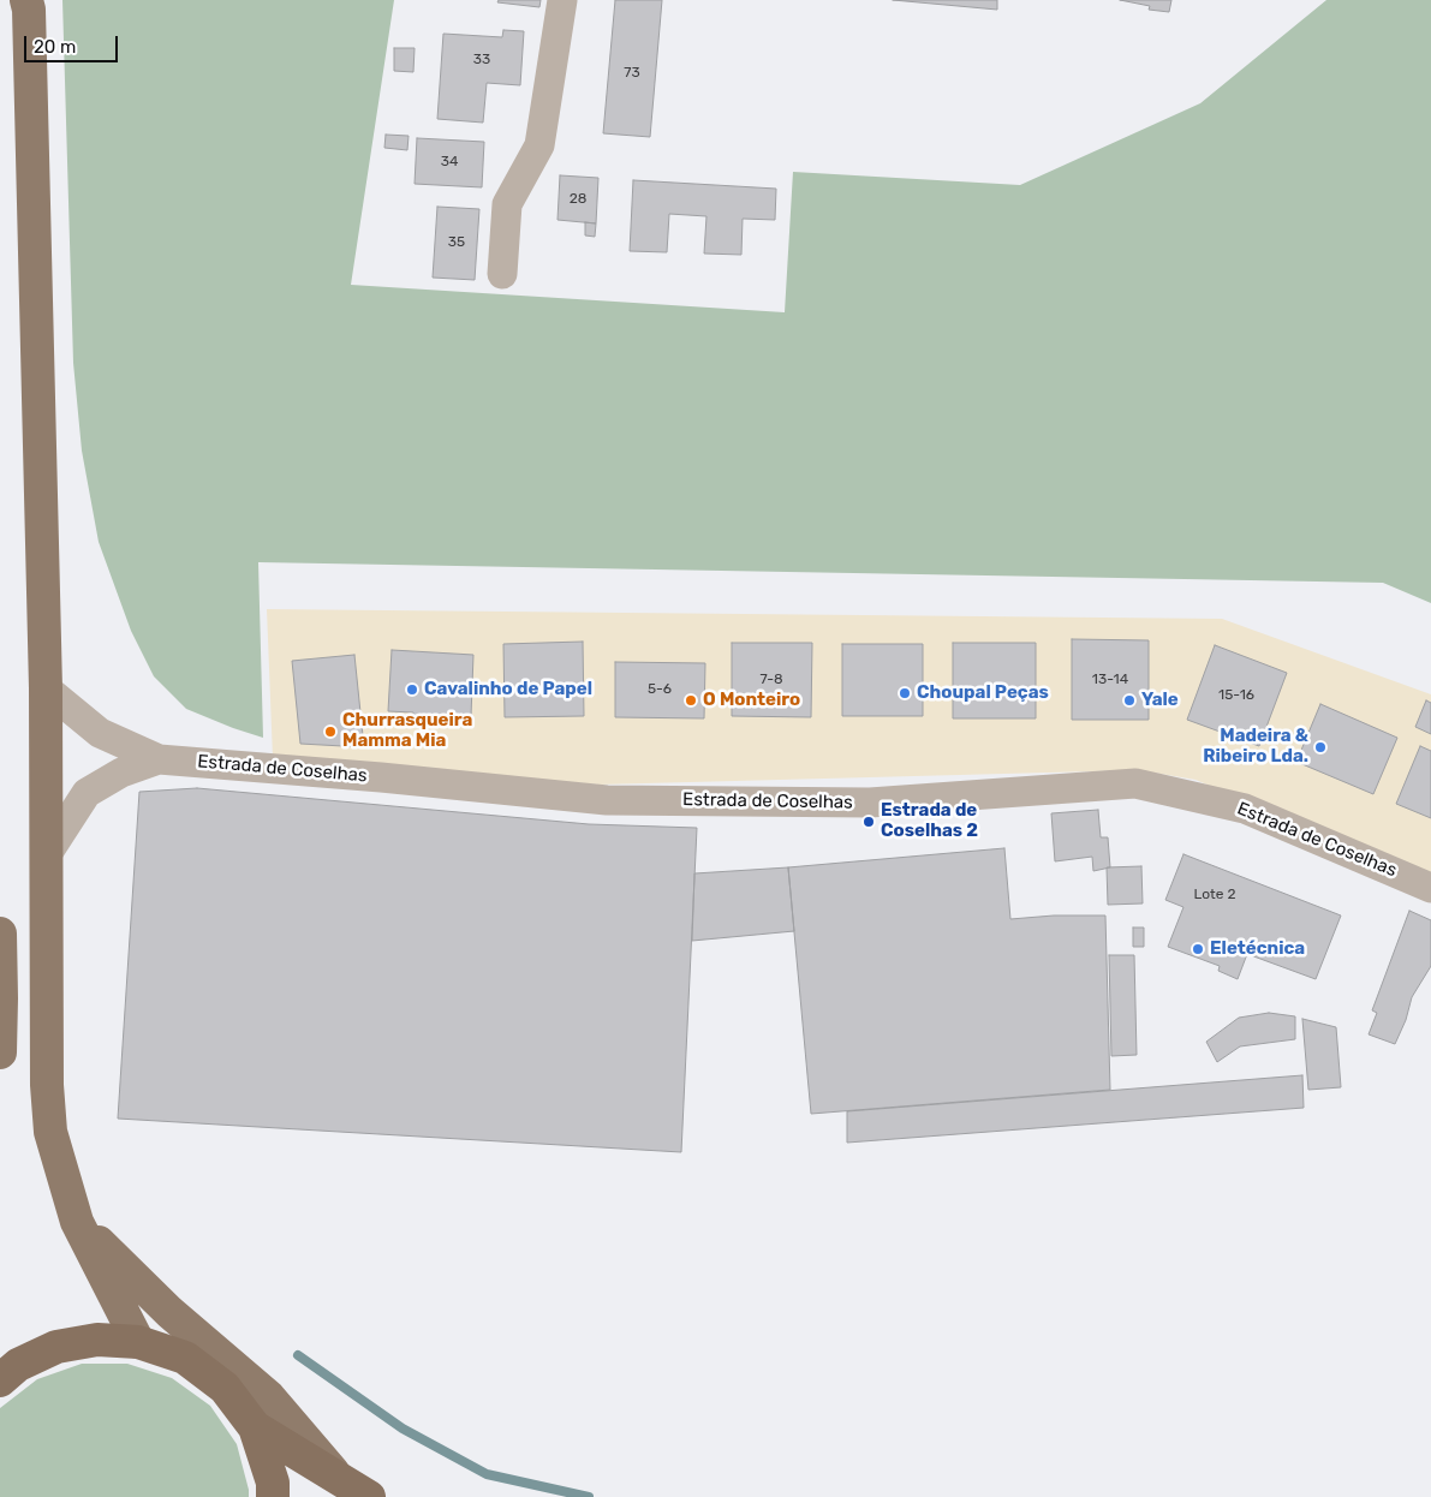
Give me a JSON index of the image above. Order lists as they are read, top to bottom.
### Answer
{
  "streets": {
    "street": ["Estrada de Coselhas"]
  },
  "places": [
    "Cavalinho de Papel",
    "Choupal Peças",
    "O Monteiro",
    "Yale",
    "Churrasqueira Mamma Mia",
    "Madeira & Ribeiro Lda.",
    "Estrada de Coselhas 2",
    "Eletécnica"
  ],
  "house_numbers": [
    "33",
    "73",
    "34",
    "28",
    "35",
    "7-8",
    "13-14",
    "5-6",
    "15-16",
    "Lote 2"
  ],
  "scale_bar": "20 m"
}
